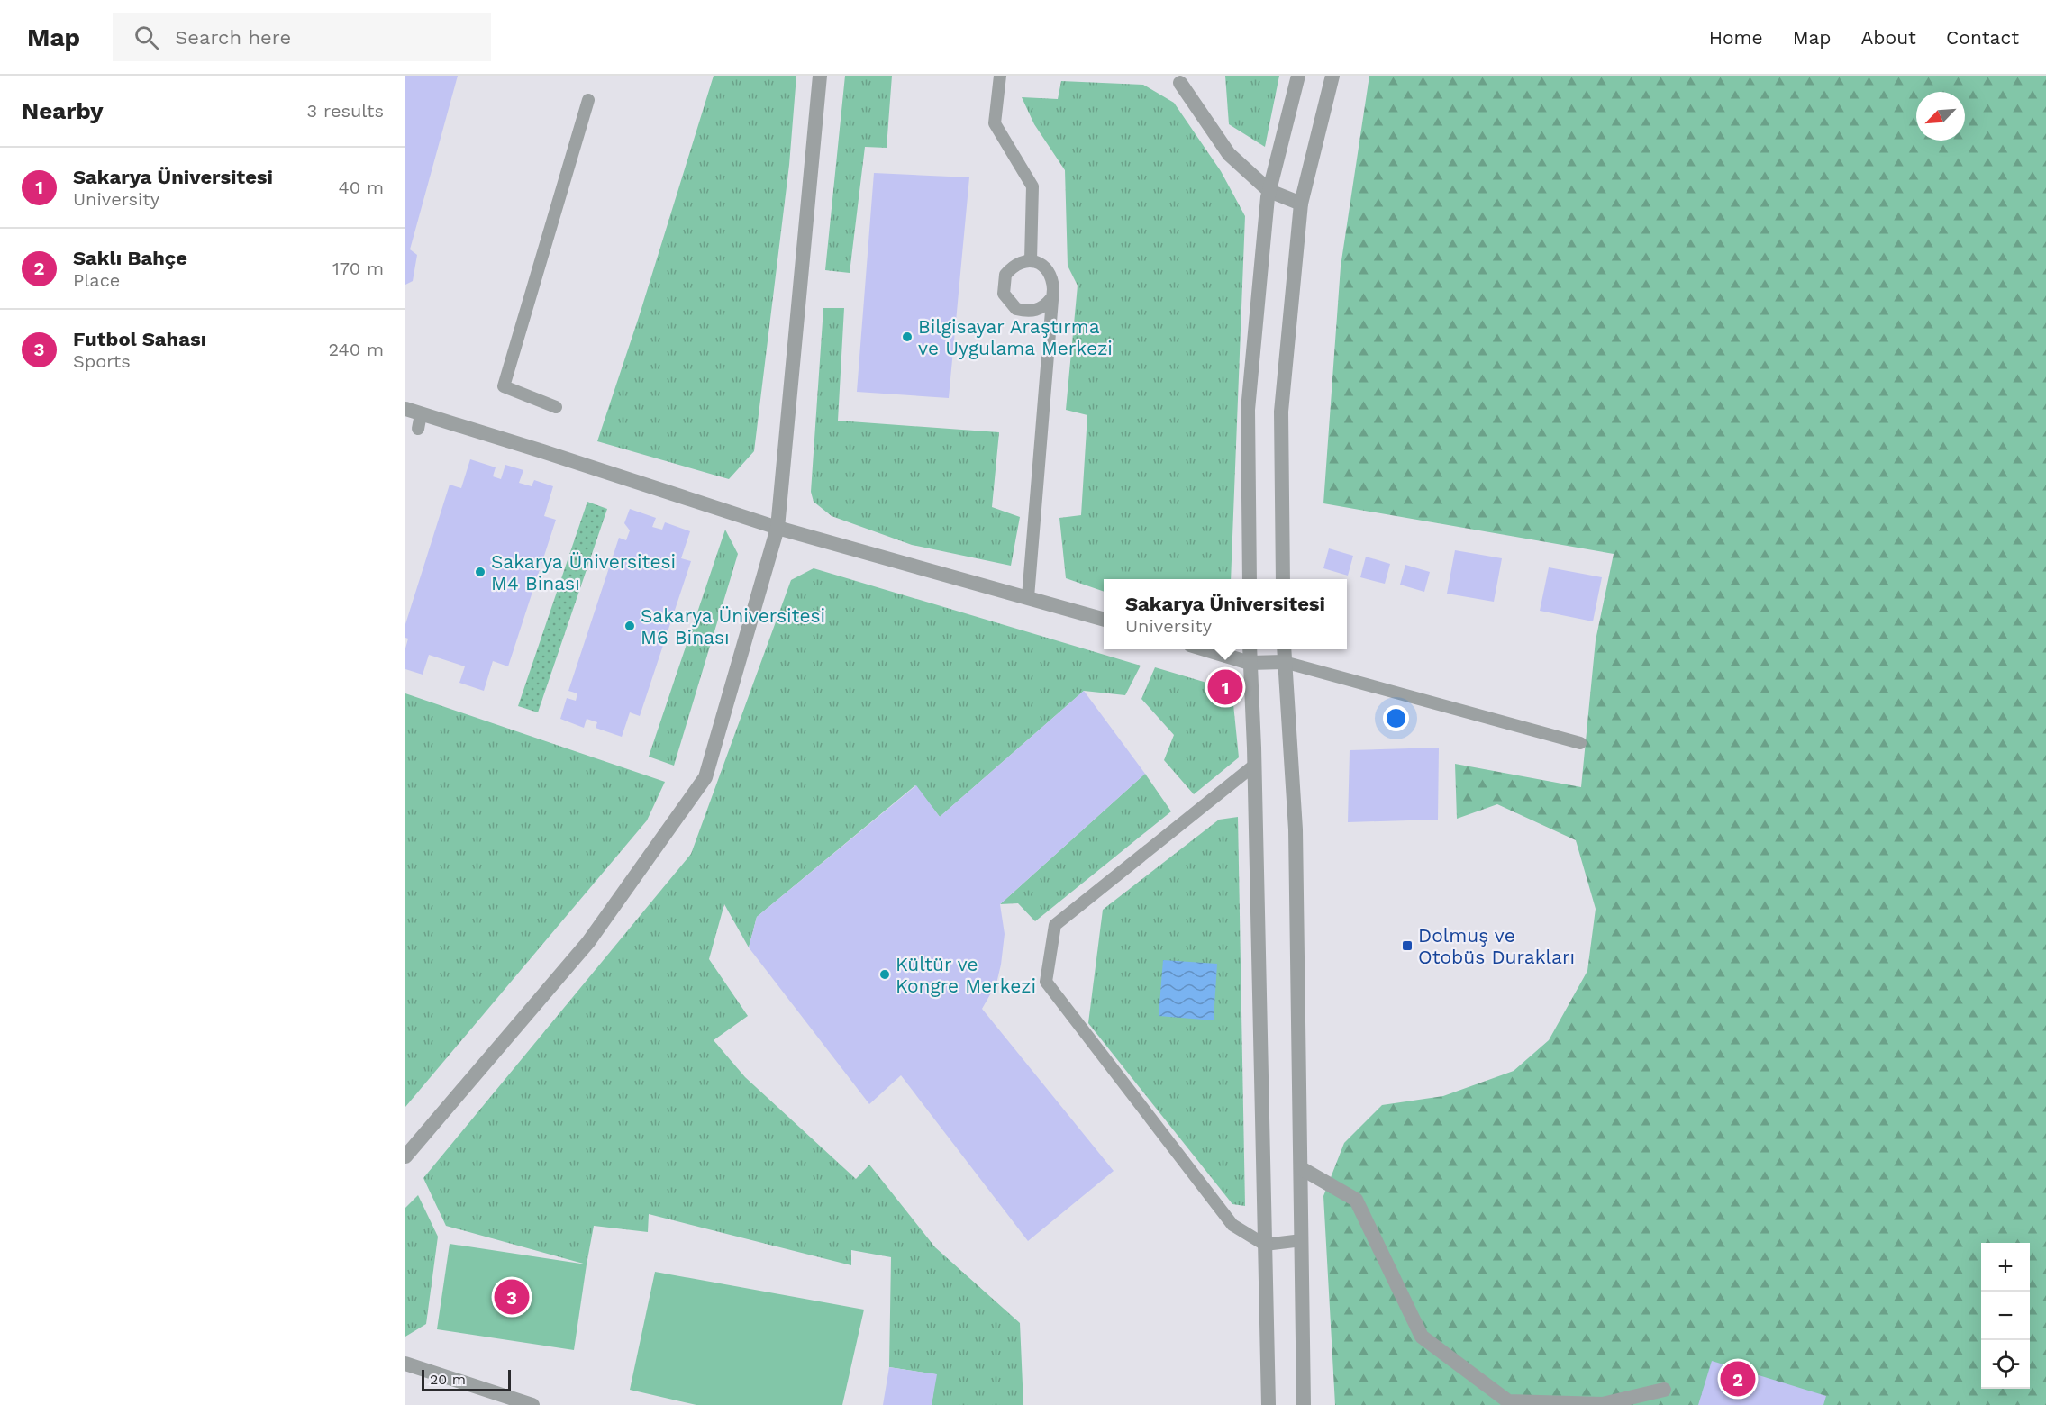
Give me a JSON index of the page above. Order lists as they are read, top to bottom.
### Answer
{
  "places": {
    "other": [
      "Bilgisayar Araştırma ve Uygulama Merkezi",
      "Sakarya Üniversitesi M4 Binası",
      "Sakarya Üniversitesi M6 Binası",
      "Kültür ve Kongre Merkezi"
    ],
    "transit": ["Dolmuş ve Otobüs Durakları"]
  },
  "scale_bar": "20 m",
  "north": "bottom left",
  "page": {
    "header": "Map",
    "search": "Search here",
    "nav": [
      "Home",
      "Map",
      "About",
      "Contact"
    ],
    "heading": ["Nearby", "3 results"],
    "list": [
      {
        "mark": "1",
        "name": "Sakarya Üniversitesi",
        "note": "University",
        "value": "40 m"
      },
      {
        "mark": "2",
        "name": "Saklı Bahçe",
        "note": "Place",
        "value": "170 m"
      },
      {
        "mark": "3",
        "name": "Futbol Sahası",
        "note": "Sports",
        "value": "240 m"
      }
    ],
    "popup": ["Sakarya Üniversitesi", "University"],
    "pins": ["1", "3", "2"],
    "map_buttons": ["+", "−"],
    "scale": "20 m"
  }
}
